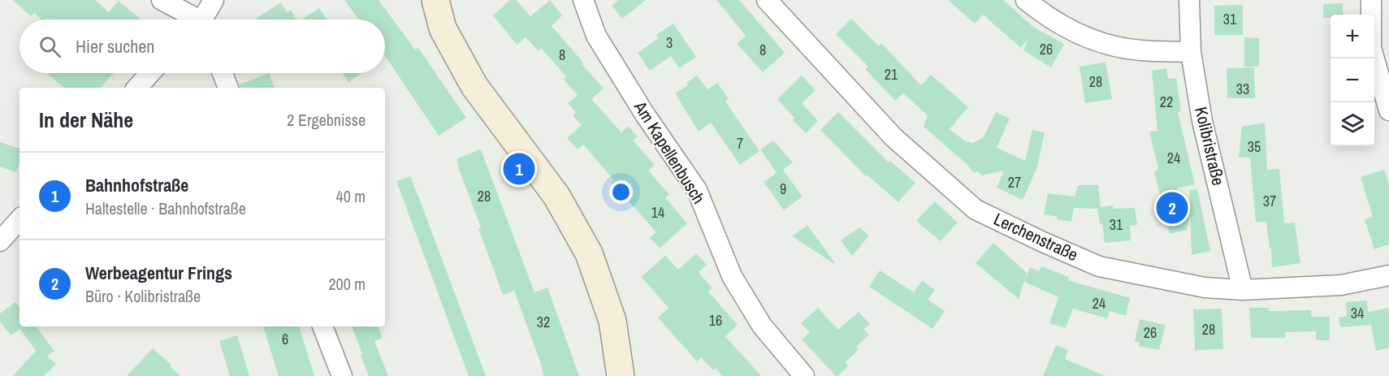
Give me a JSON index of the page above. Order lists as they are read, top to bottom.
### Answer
{
  "streets": {
    "street": ["Kolibristraße", "Am Kapellenbusch", "Lerchenstraße"]
  },
  "crossings": [
    ["Kolibristraße", "Lerchenstraße"]
  ],
  "house_numbers": [
    "31",
    "3",
    "26",
    "8",
    "8",
    "21",
    "28",
    "33",
    "22",
    "7",
    "35",
    "24",
    "27",
    "9",
    "28",
    "37",
    "14",
    "31",
    "24",
    "34",
    "16",
    "32",
    "28",
    "26",
    "6"
  ],
  "page": {
    "map_buttons": ["+", "−"],
    "search": "Hier suchen",
    "heading": ["In der Nähe", "2 Ergebnisse"],
    "pins": ["1", "2"],
    "list": [
      {
        "mark": "1",
        "name": "Bahnhofstraße",
        "note": "Haltestelle · Bahnhofstraße",
        "value": "40 m"
      },
      {
        "mark": "2",
        "name": "Werbeagentur Frings",
        "note": "Büro · Kolibristraße",
        "value": "200 m"
      }
    ]
  }
}
